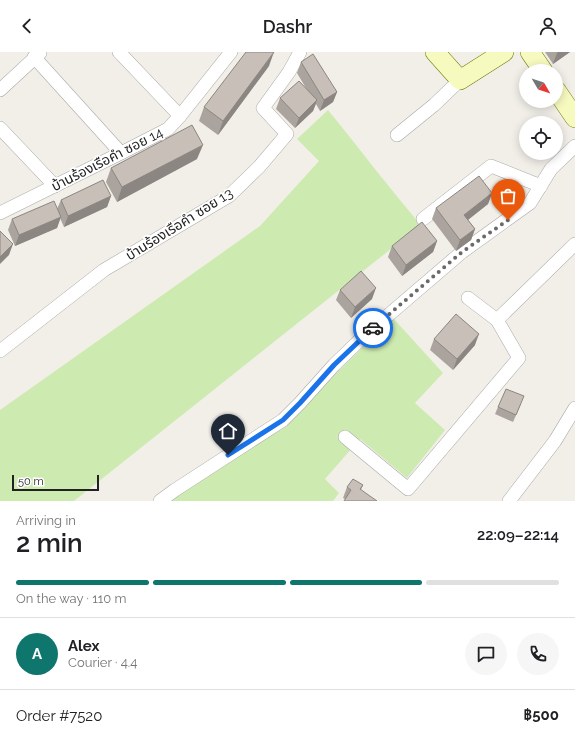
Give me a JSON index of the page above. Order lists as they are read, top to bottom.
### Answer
{
  "streets": {
    "street": ["บ้านร้องเรือคำ ซอย 14", "บ้านร้องเรือคำ ซอย 13"]
  },
  "scale_bar": "50 m",
  "north": "bottom right",
  "page": {
    "header": "Dashr",
    "scale": "50 m",
    "heading": ["2 min", "Arriving in", "22:09–22:14"],
    "panel": [
      "Alex",
      "Courier · 4.4",
      "Order #7520",
      "฿500"
    ],
    "bar": "On the way · 110 m",
    "round": "A"
  }
}
